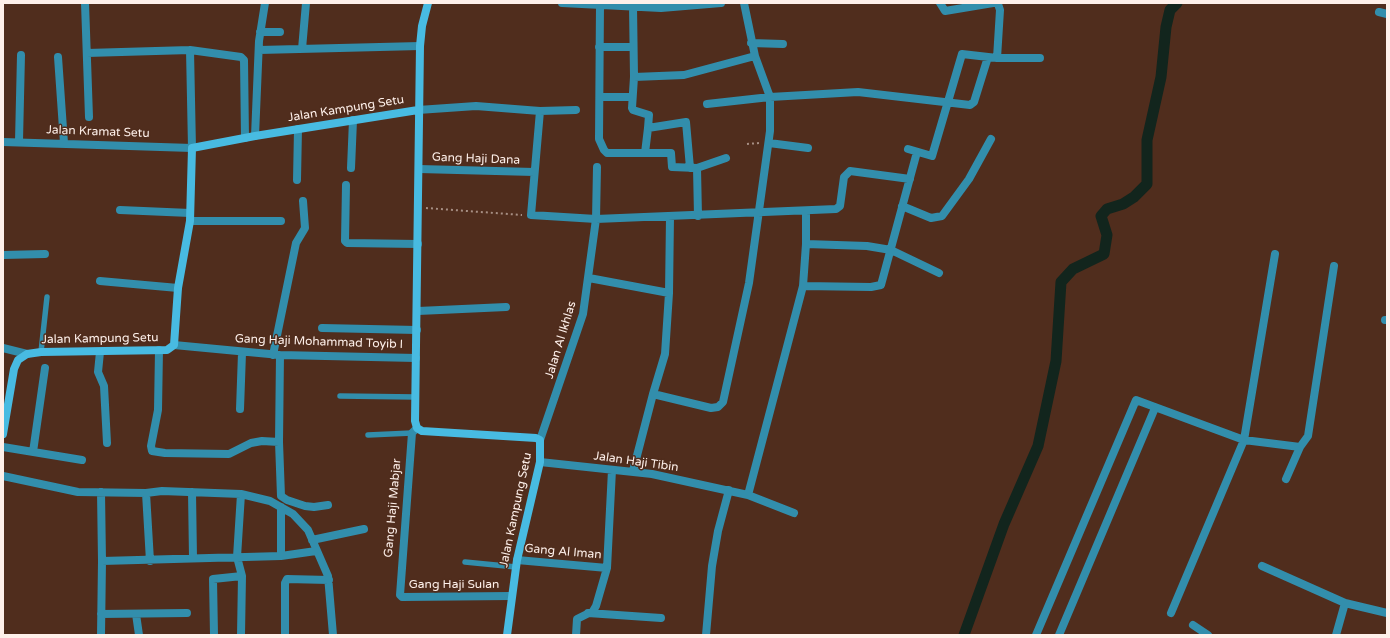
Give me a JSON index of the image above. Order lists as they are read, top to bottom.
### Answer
{
  "streets": {
    "street": [
      "Jalan Kampung Setu",
      "Jalan Kramat Setu",
      "Gang Haji Dana",
      "Jalan Al Ikhlas",
      "Gang Haji Mohammad Toyib I",
      "Jalan Haji Tibin",
      "Gang Haji Mabjar",
      "Gang Al Iman",
      "Gang Haji Sulan"
    ]
  },
  "crossings": [
    ["Jalan Kampung Setu", "Jalan Kramat Setu"],
    ["Jalan Kampung Setu", "Gang Haji Dana"],
    ["Jalan Kampung Setu", "Jalan Al Ikhlas"],
    ["Jalan Kampung Setu", "Gang Haji Mohammad Toyib I"],
    ["Jalan Kampung Setu", "Jalan Haji Tibin"],
    ["Jalan Kampung Setu", "Gang Haji Mabjar"],
    ["Jalan Kampung Setu", "Gang Al Iman"],
    ["Jalan Kampung Setu", "Gang Haji Sulan"],
    ["Gang Haji Mabjar", "Gang Haji Sulan"]
  ]
}
